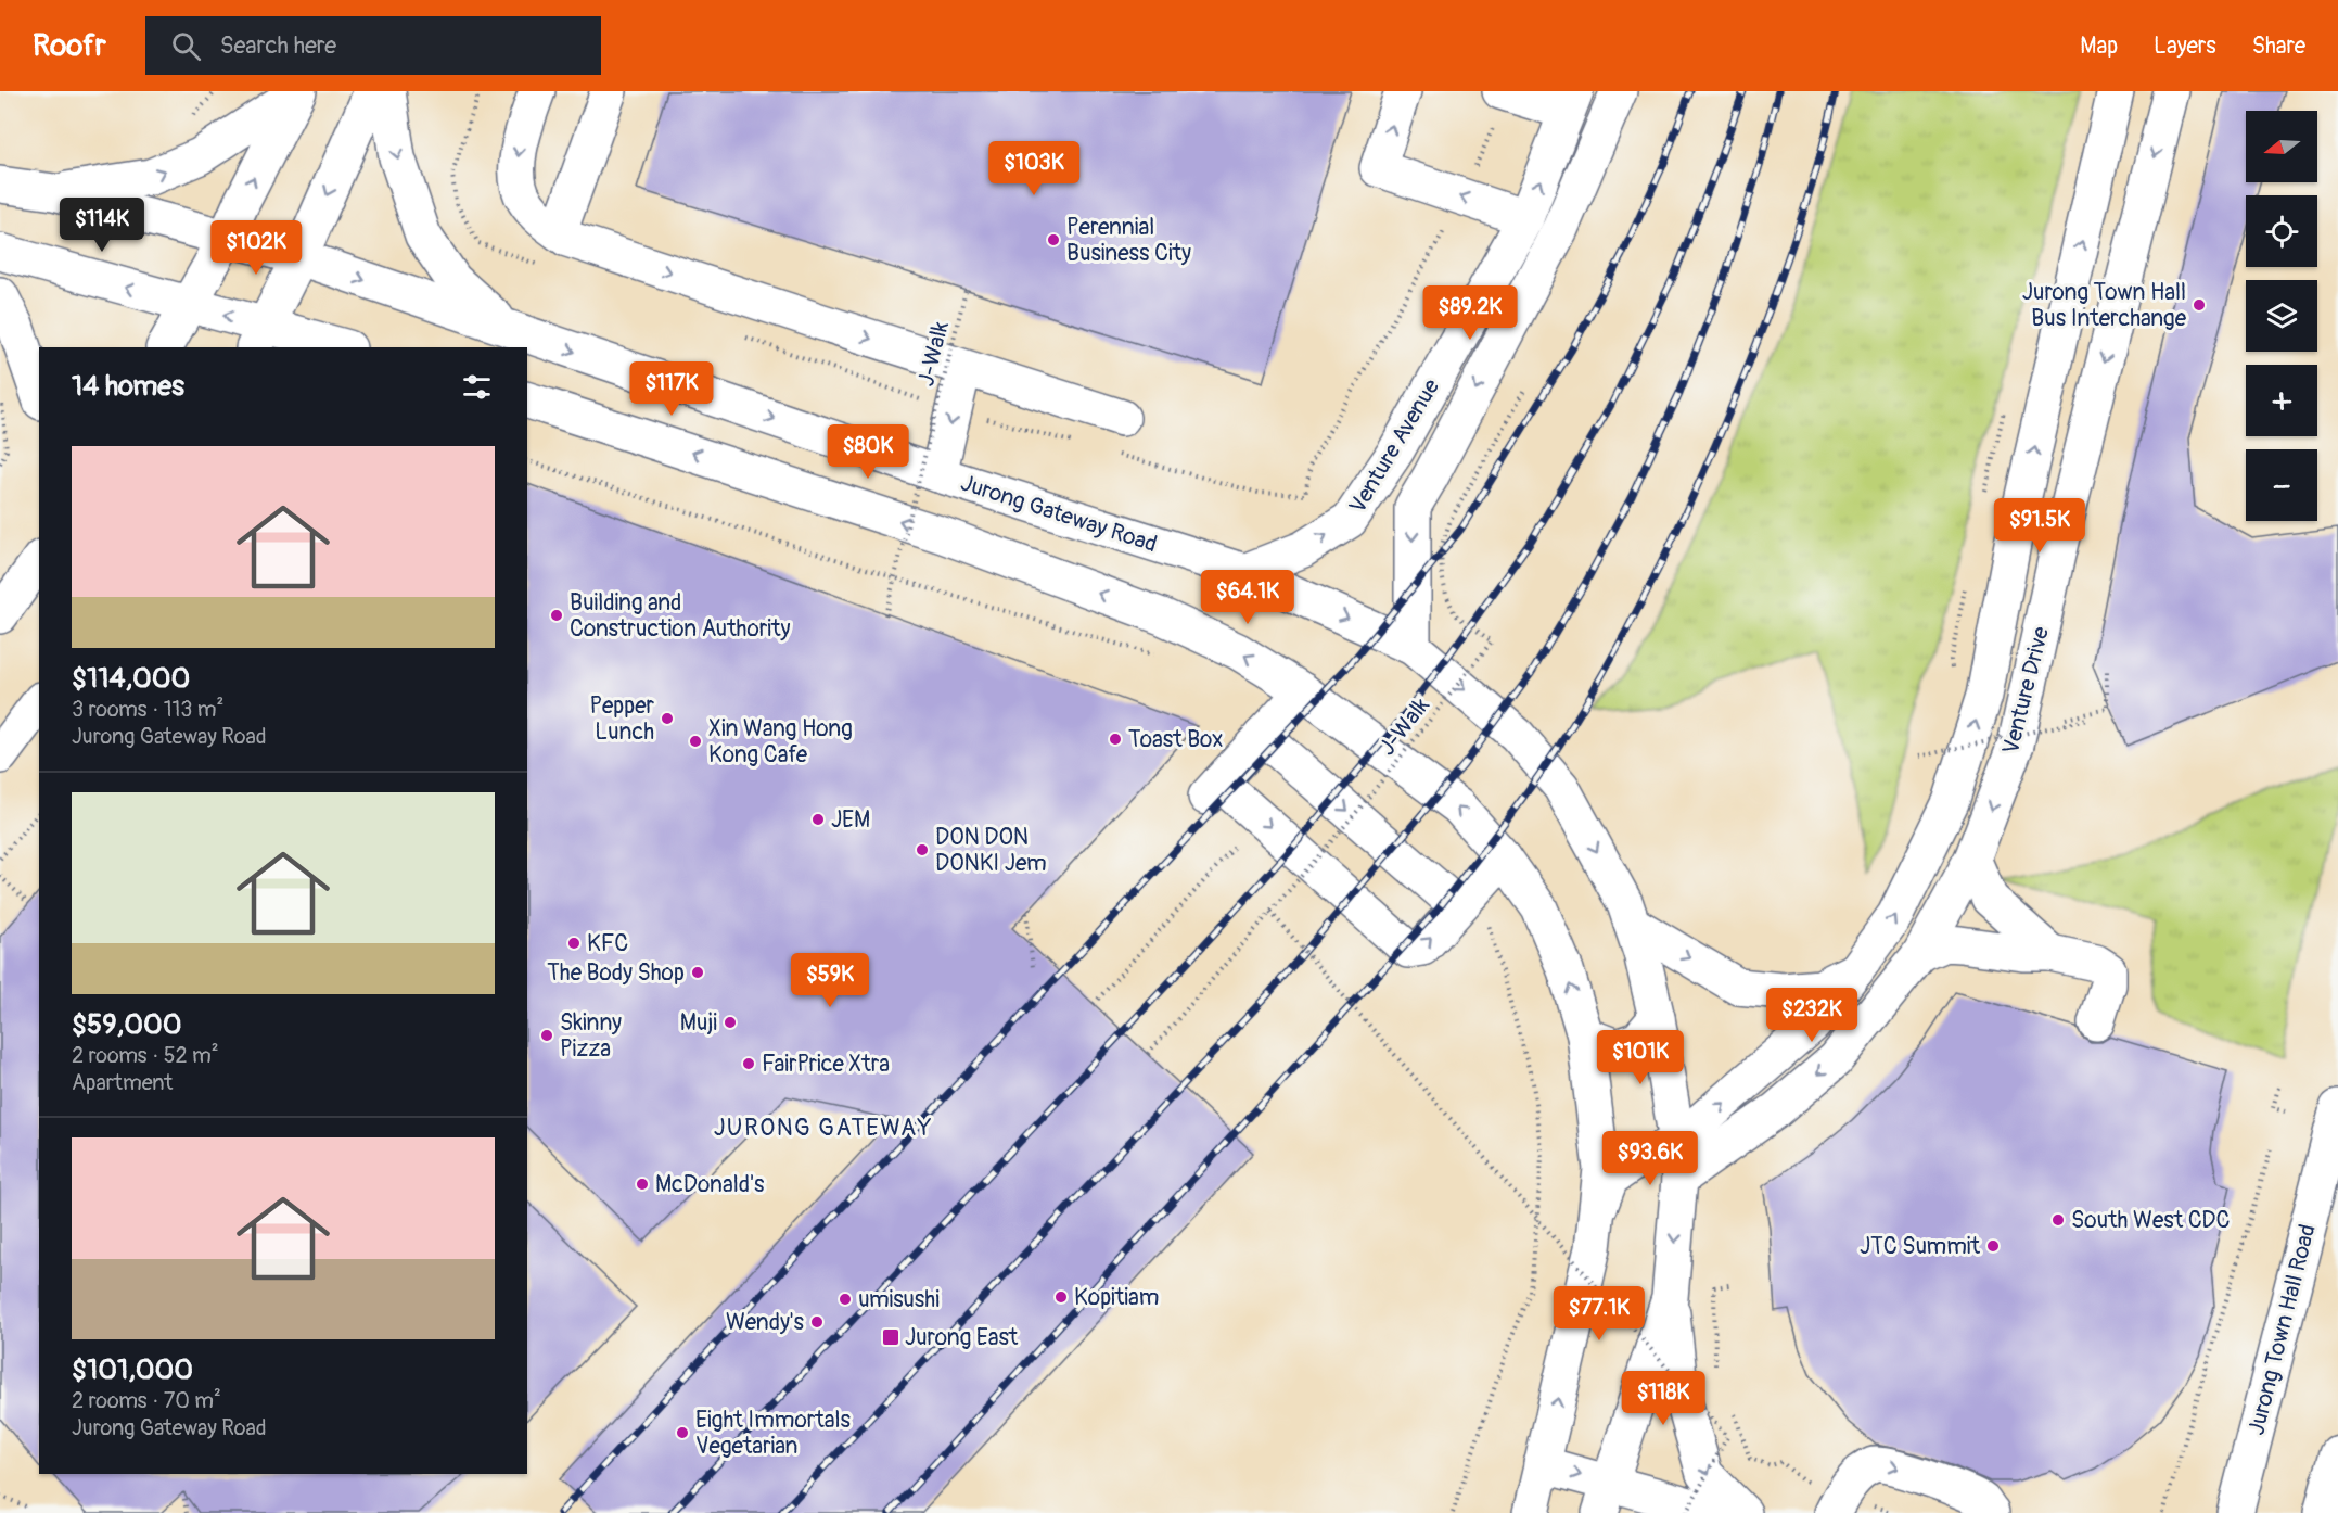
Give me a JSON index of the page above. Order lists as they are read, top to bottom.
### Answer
{
  "streets": {
    "main road": [
      "Venture Avenue",
      "Jurong Gateway Road",
      "Venture Drive",
      "Jurong Town Hall Road"
    ],
    "path": ["J-Walk"]
  },
  "crossings": [
    ["Venture Avenue", "Jurong Gateway Road"],
    ["Jurong Gateway Road", "Venture Drive"]
  ],
  "districts": ["JURONG GATEWAY"],
  "places": {
    "other": [
      "Perennial Business City",
      "Jurong Town Hall Bus Interchange",
      "Building and Construction Authority",
      "Pepper Lunch",
      "Toast Box",
      "Xin Wang Hong Kong Cafe",
      "JEM",
      "DON DON DONKI Jem",
      "KFC",
      "The Body Shop",
      "Muji",
      "Skinny Pizza",
      "FairPrice Xtra",
      "McDonald's",
      "South West CDC",
      "JTC Summit",
      "Kopitiam",
      "umisushi",
      "Wendy's",
      "Eight Immortals Vegetarian"
    ],
    "transit": ["Jurong East"]
  },
  "north": "left",
  "page": {
    "header": "Roofr",
    "search": "Search here",
    "nav": ["Map", "Layers", "Share"],
    "map_buttons": ["+", "−"],
    "price": [
      "$103K",
      "$114K",
      "$102K",
      "$89.2K",
      "$117K",
      "$80K",
      "$91.5K",
      "$64.1K",
      "$59K",
      "$232K",
      "$101K",
      "$93.6K",
      "$77.1K",
      "$118K"
    ],
    "heading": "14 homes",
    "list": [
      {
        "name": "$114,000",
        "note": "3 rooms · 113 m² · Jurong Gateway Road"
      },
      {
        "name": "$59,000",
        "note": "2 rooms · 52 m² · Apartment"
      },
      {
        "name": "$101,000",
        "note": "2 rooms · 70 m² · Jurong Gateway Road"
      }
    ]
  }
}
